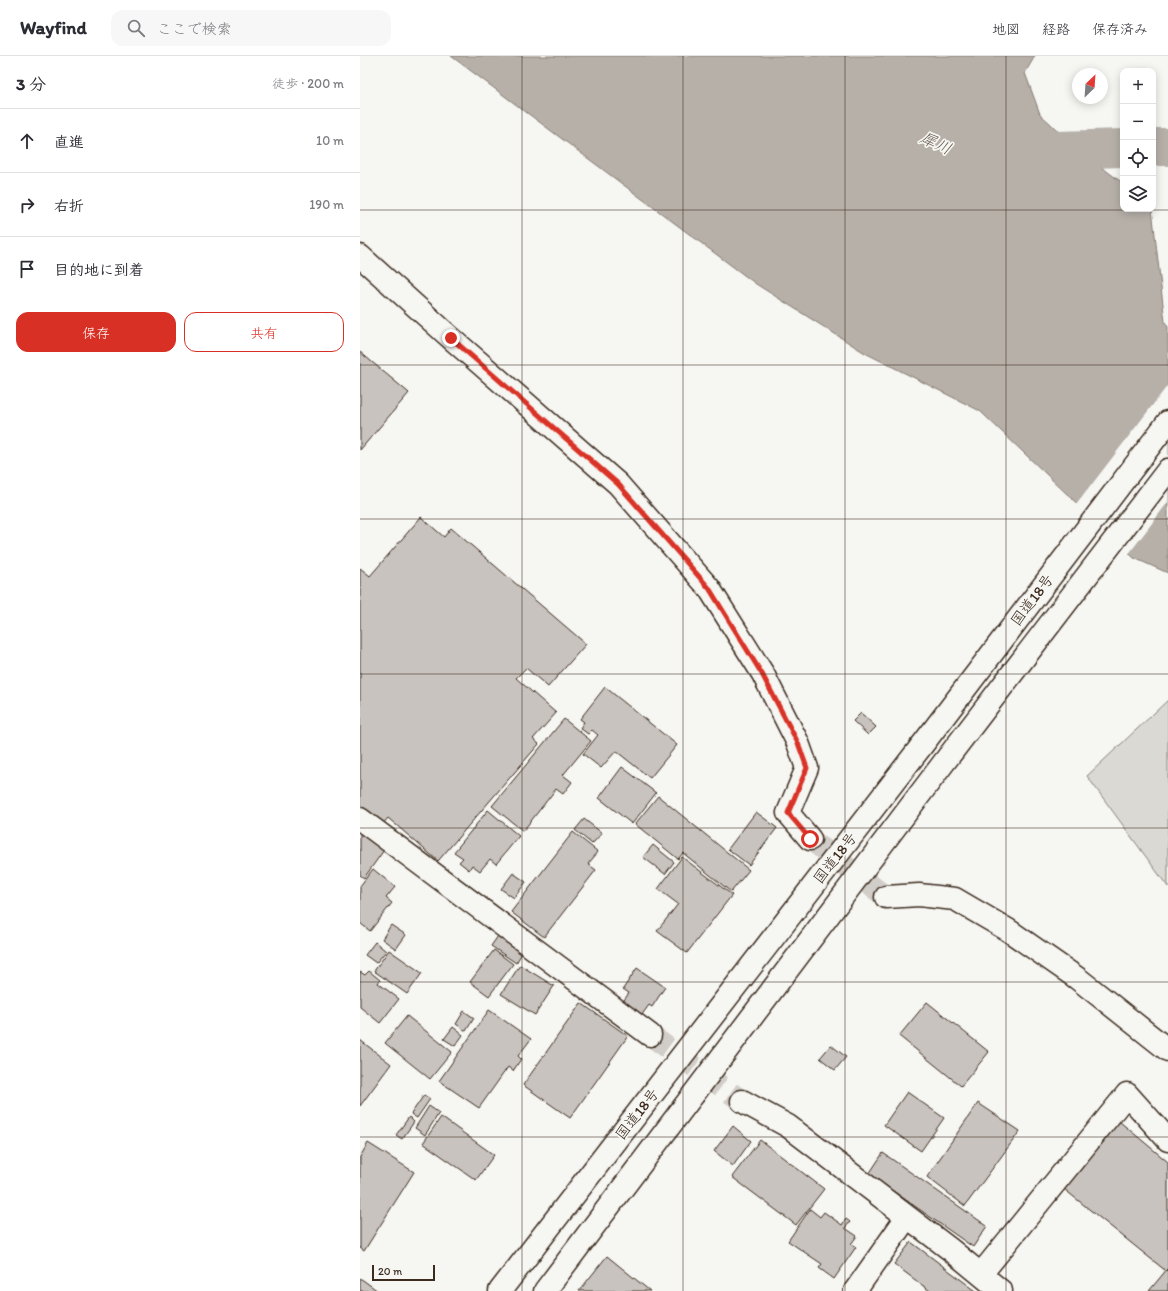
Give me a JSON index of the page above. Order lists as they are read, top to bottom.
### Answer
{
  "streets": {
    "main road": ["国道18号"]
  },
  "water": ["犀川"],
  "scale_bar": "20 m",
  "north": "top right",
  "page": {
    "header": "Wayfind",
    "search": "ここで検索",
    "nav": ["地図", "経路", "保存済み"],
    "heading": ["3 分", "徒歩 · 200 m"],
    "map_buttons": ["+", "−"],
    "list": [
      ["直進", "10 m"],
      ["右折", "190 m"],
      "目的地に到着"
    ],
    "buttons": ["保存", "共有"],
    "scale": "20 m"
  }
}
